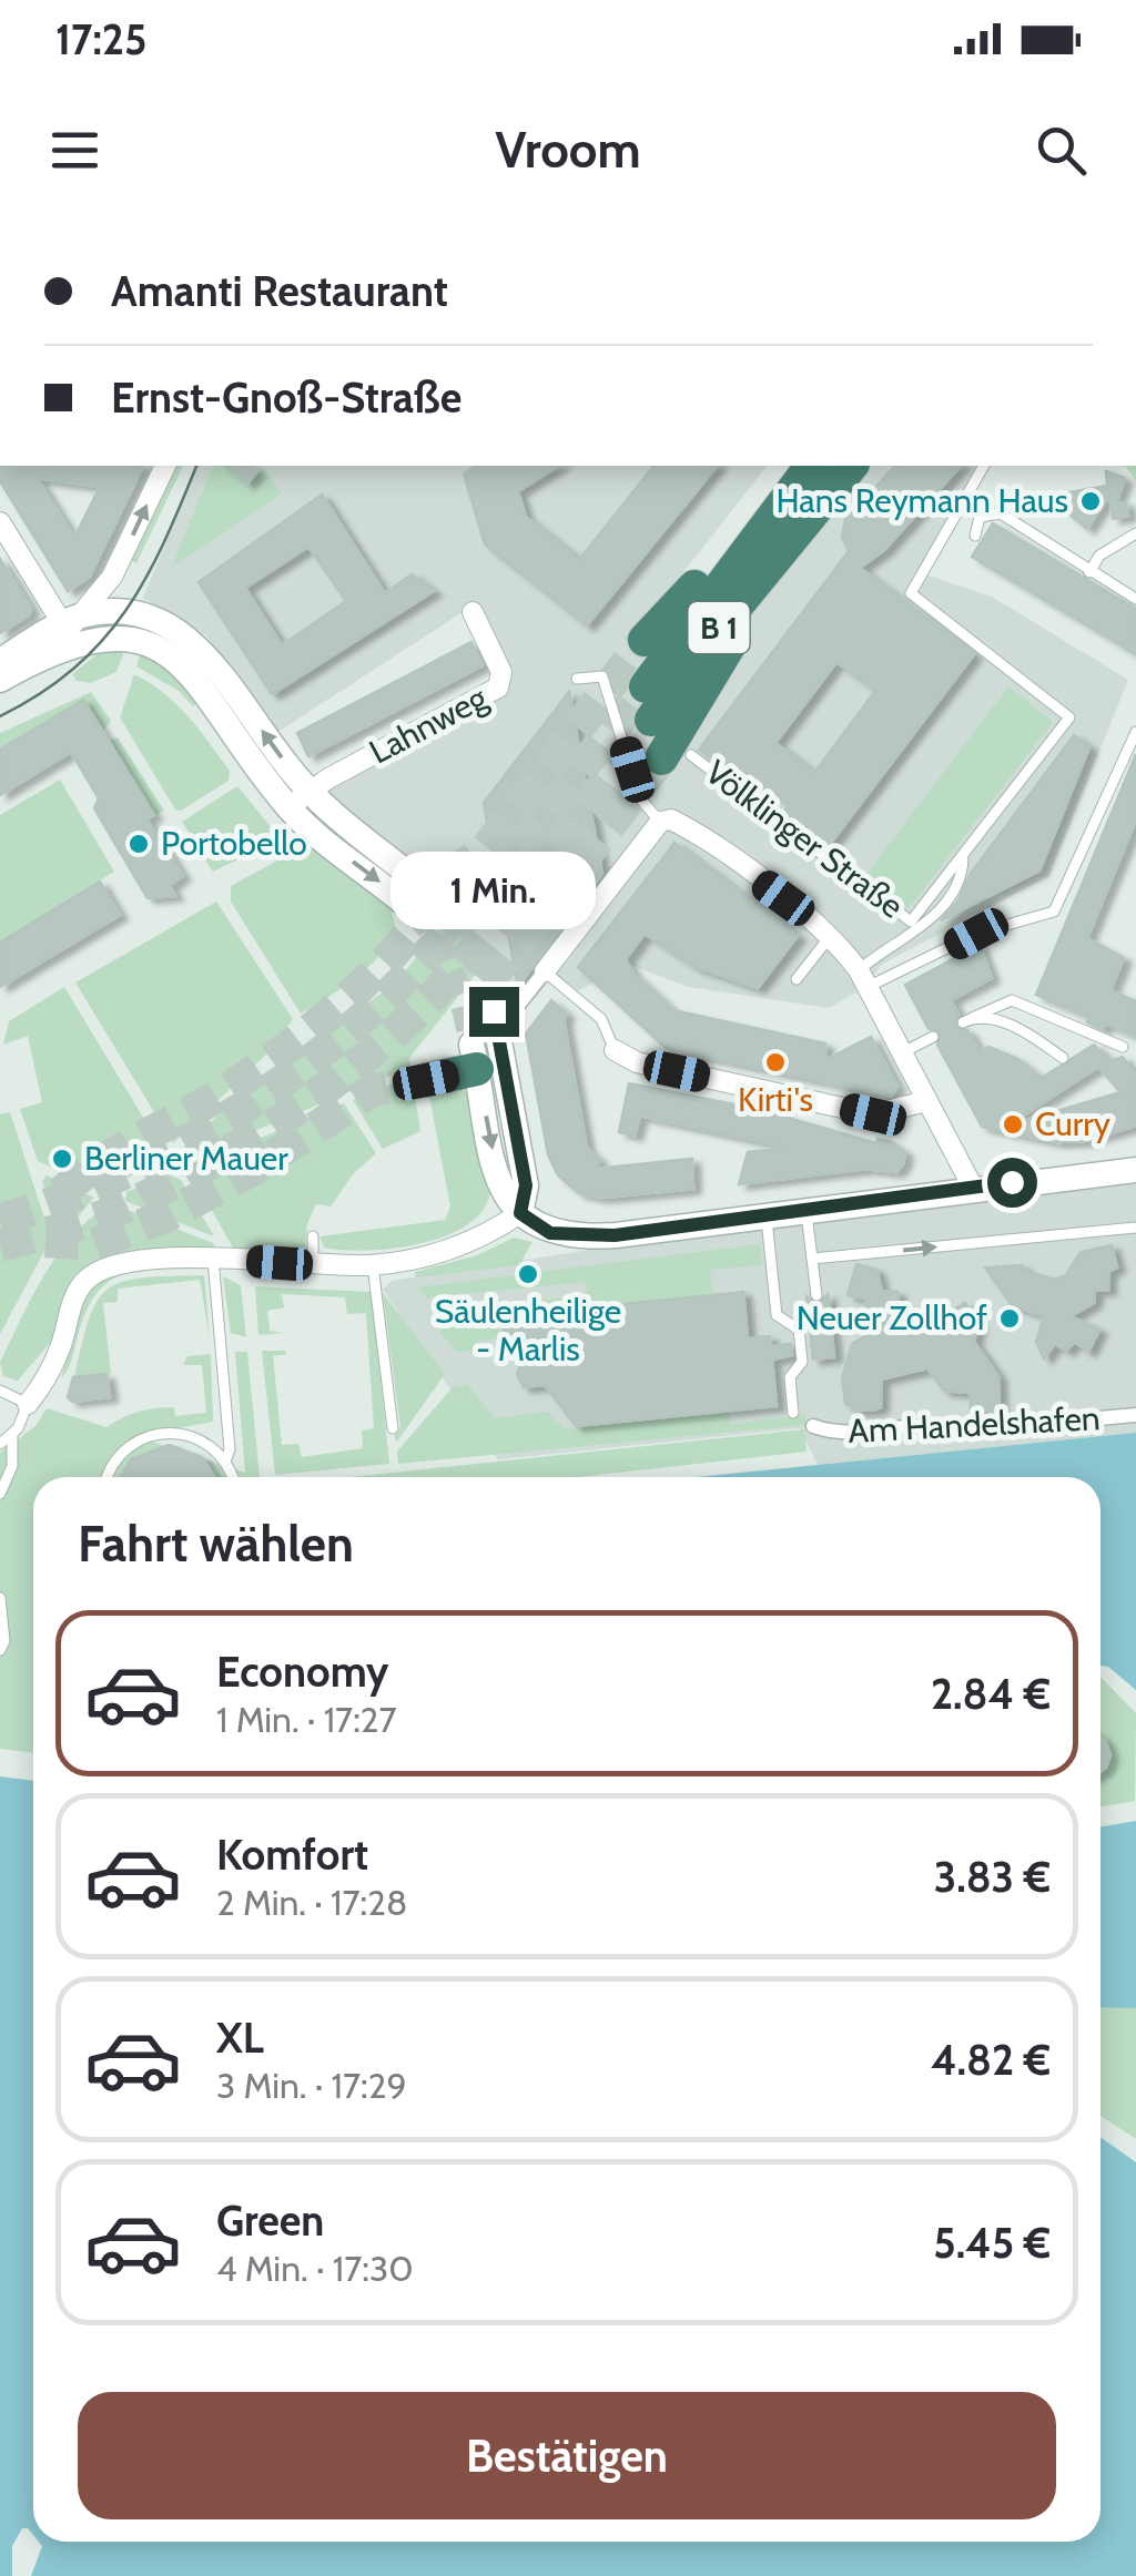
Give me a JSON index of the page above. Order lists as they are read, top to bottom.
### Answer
{
  "streets": {
    "highway": ["B 1"],
    "street": ["Lahnweg", "Am Handelshafen"],
    "lane": ["Völklinger Straße"]
  },
  "places": [
    "Hans Reymann Haus",
    "Portobello",
    "Kirti's",
    "Curry",
    "Berliner Mauer",
    "Säulenheilige - Marlis",
    "Neuer Zollhof"
  ],
  "page": {
    "status": "17:25",
    "header": "Vroom",
    "banner": ["Amanti Restaurant", "Ernst-Gnoß-Straße"],
    "bubble": "1 Min.",
    "heading": "Fahrt wählen",
    "list": [
      {
        "name": "Economy",
        "note": "1 Min. · 17:27",
        "value": "2.84 €"
      },
      {
        "name": "Komfort",
        "note": "2 Min. · 17:28",
        "value": "3.83 €"
      },
      {
        "name": "XL",
        "note": "3 Min. · 17:29",
        "value": "4.82 €"
      },
      {
        "name": "Green",
        "note": "4 Min. · 17:30",
        "value": "5.45 €"
      }
    ],
    "buttons": "Bestätigen"
  }
}
